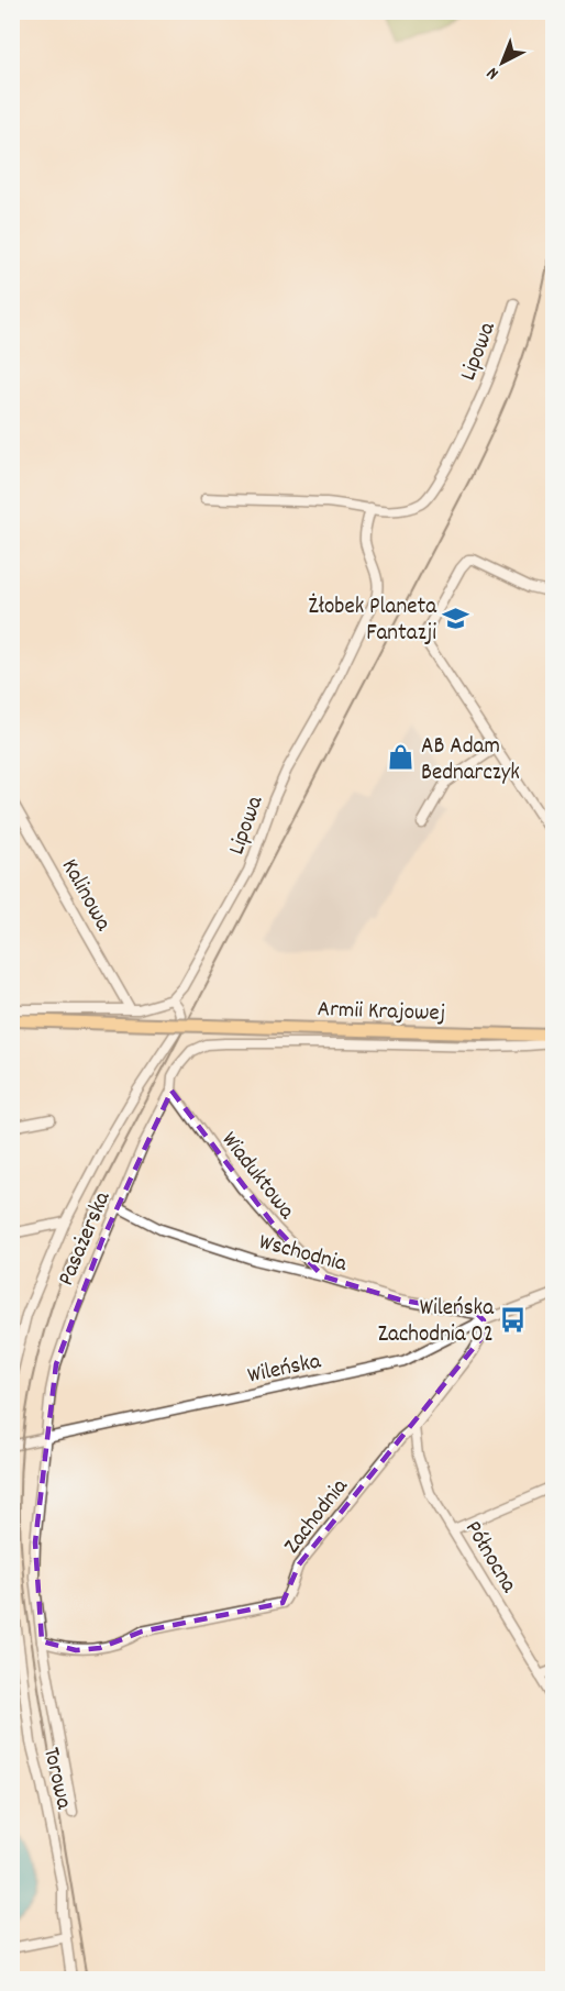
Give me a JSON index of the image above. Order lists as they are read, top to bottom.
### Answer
{
  "streets": {
    "main road": ["Armii Krajowej"],
    "street": [
      "Lipowa",
      "Kalinowa",
      "Wiaduktowa",
      "Pasażerska",
      "Wschodnia",
      "Wileńska",
      "Zachodnia",
      "Północna",
      "Torowa"
    ]
  },
  "crossings": [
    ["Wiaduktowa", "Pasażerska"],
    ["Wiaduktowa", "Wschodnia"],
    ["Pasażerska", "Wschodnia"],
    ["Pasażerska", "Wileńska"],
    ["Pasażerska", "Zachodnia"],
    ["Wschodnia", "Wileńska"],
    ["Wschodnia", "Zachodnia"],
    ["Wileńska", "Zachodnia"],
    ["Zachodnia", "Północna"]
  ],
  "places": {
    "school or university": ["Żłobek Planeta Fantazji"],
    "shop": ["AB Adam Bednarczyk"],
    "bus stop": ["Wileńska Zachodnia 02"]
  },
  "north": "bottom left"
}
